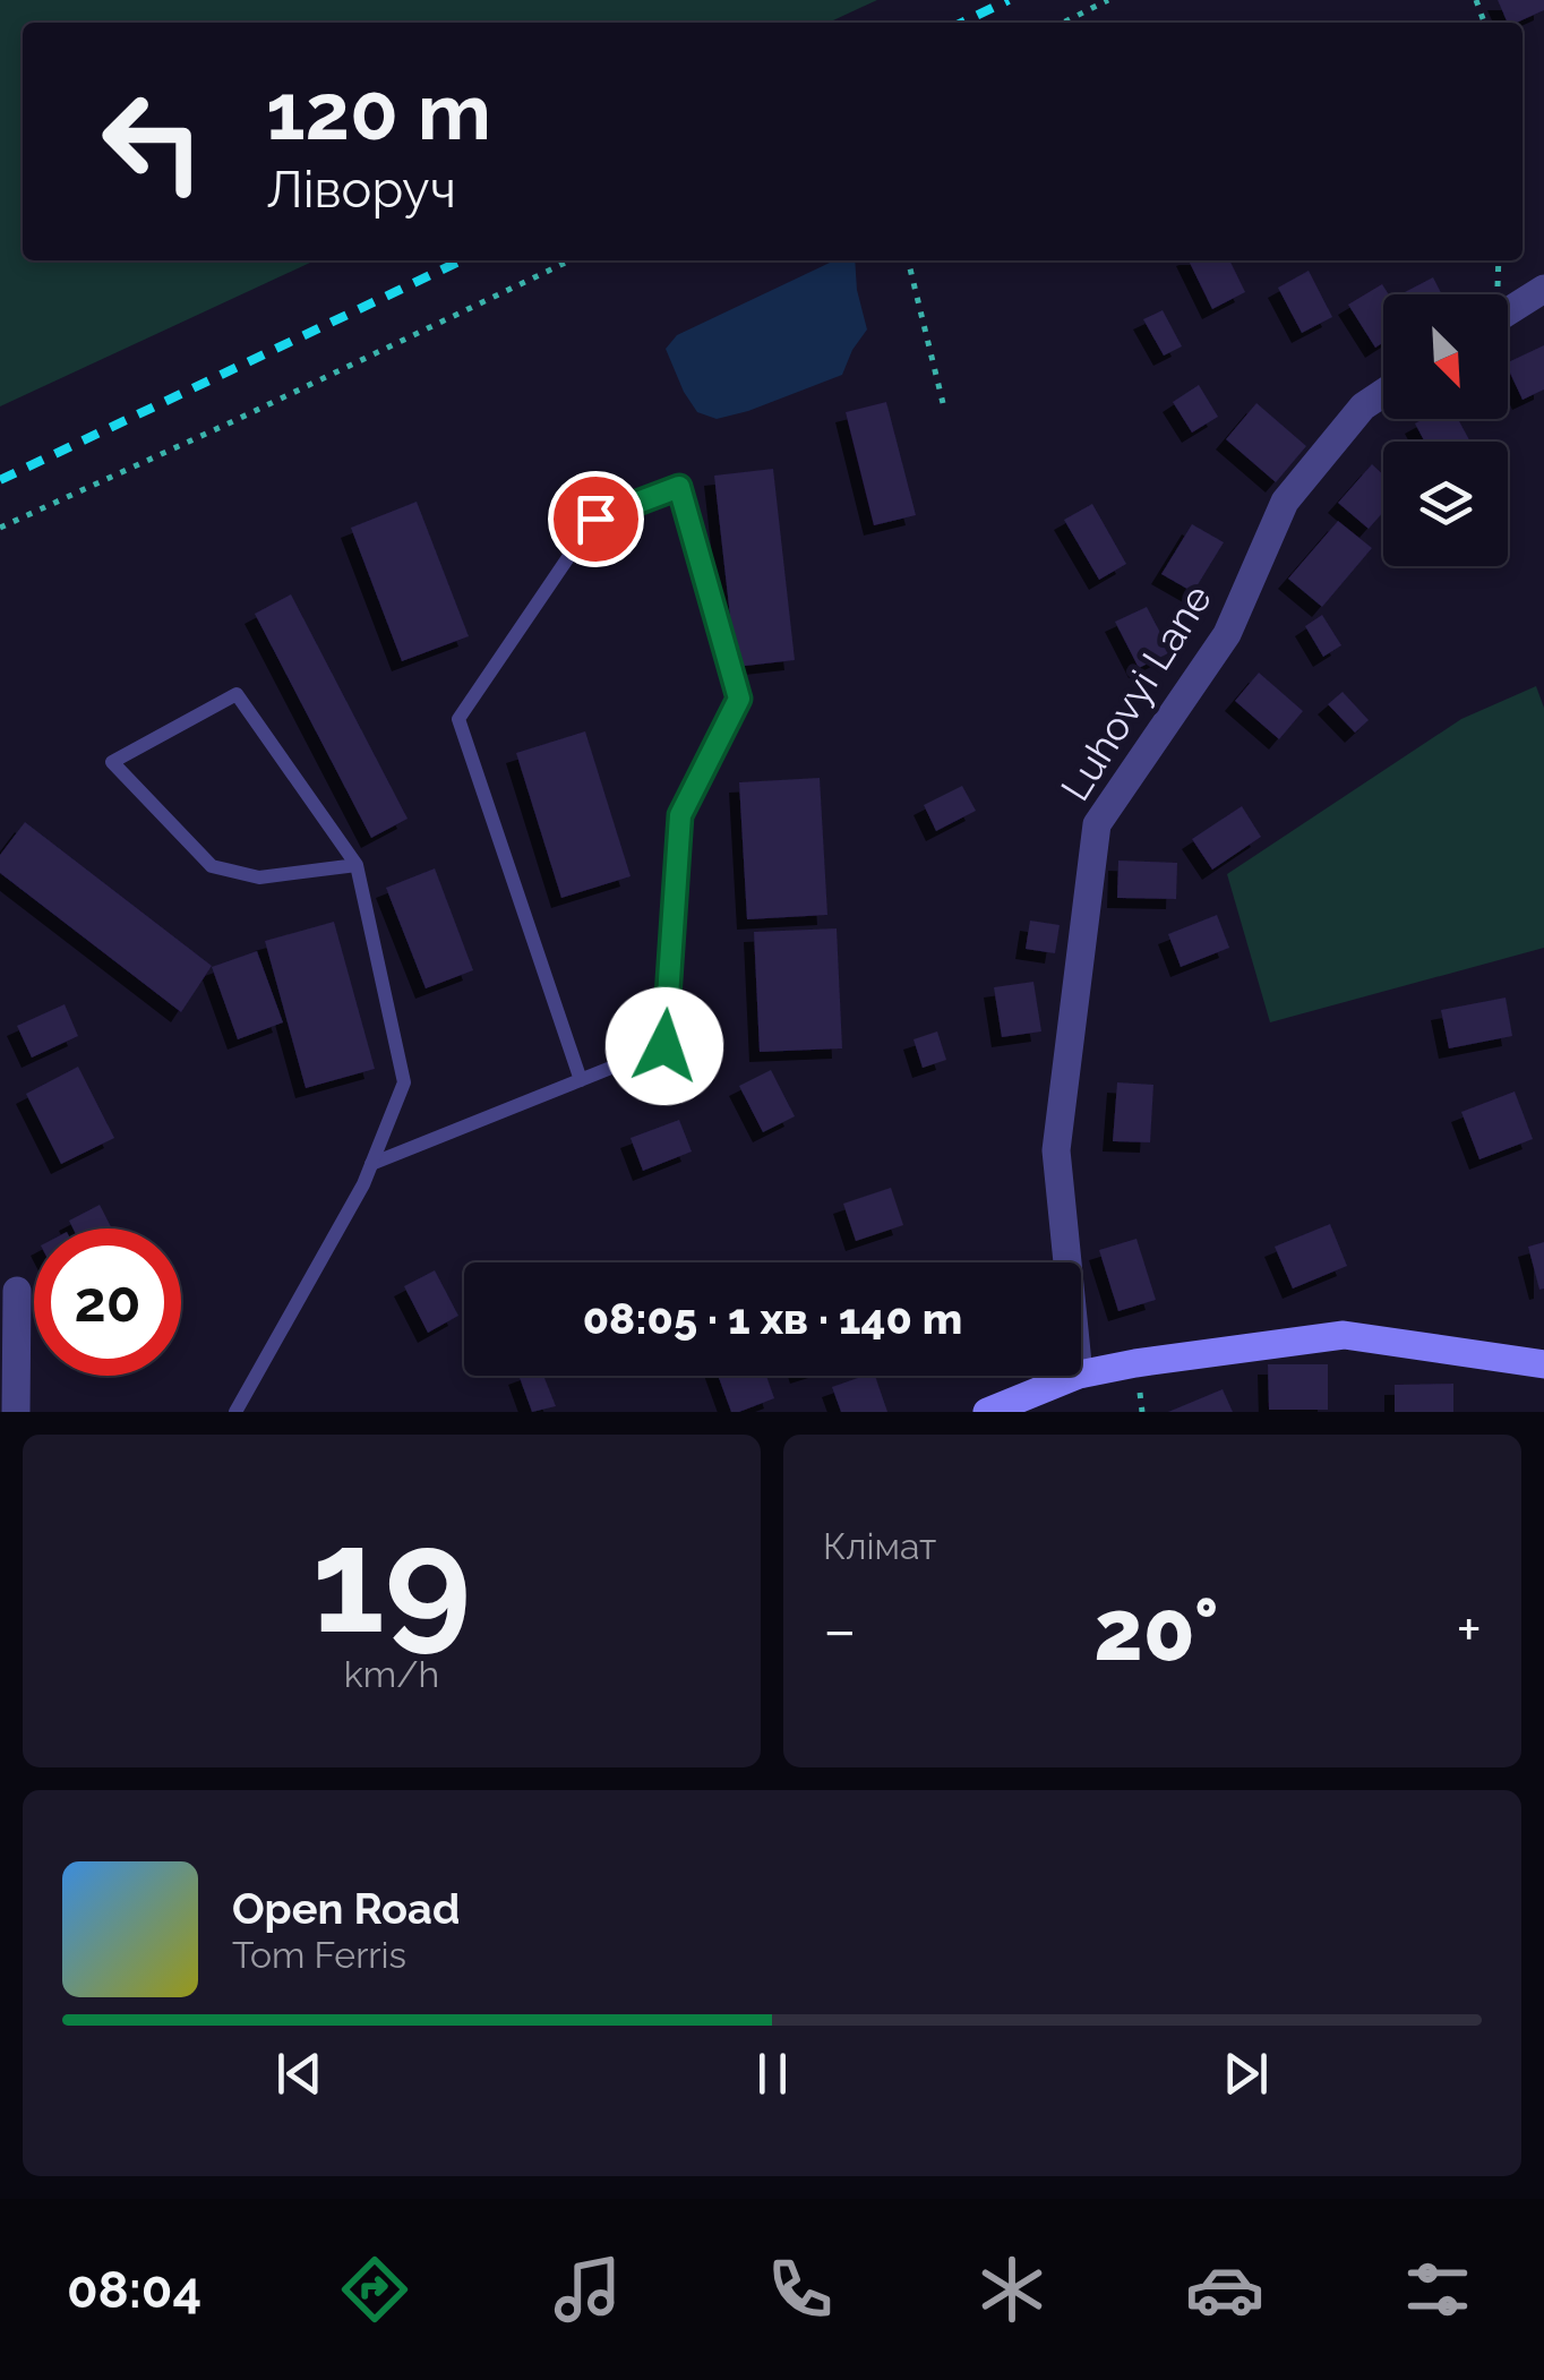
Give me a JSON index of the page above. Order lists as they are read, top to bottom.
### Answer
{
  "streets": {
    "street": ["Luhovyi Lane"]
  },
  "north": "bottom right",
  "page": {
    "turn": ["120 m", "Ліворуч"],
    "limit": "20",
    "trip": "08:05 · 1 хв · 140 m",
    "tile": [
      ["19", "km/h"],
      "Клімат"
    ],
    "heat": ["−", "20°", "+"],
    "song": ["Open Road", "Tom Ferris"],
    "tabs": "08:04"
  }
}
